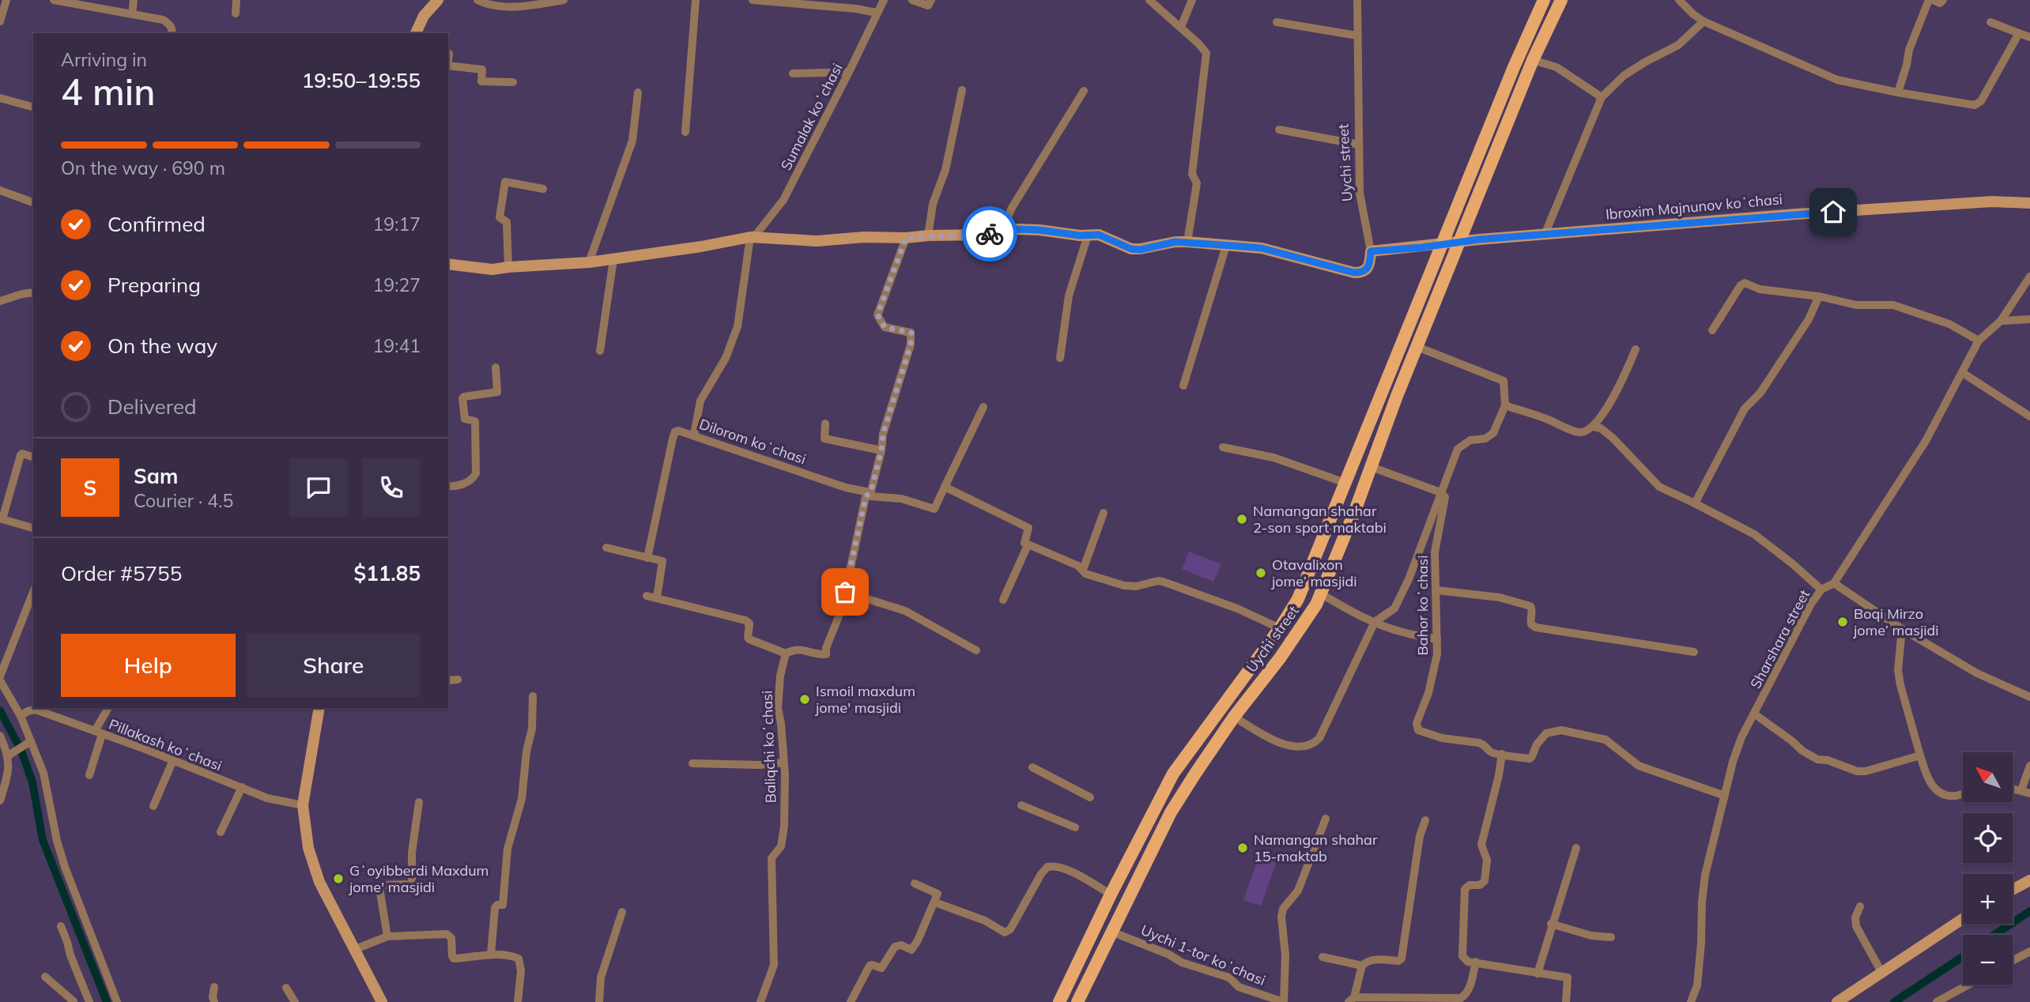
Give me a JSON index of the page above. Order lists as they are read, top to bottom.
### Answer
{
  "streets": {
    "main road": ["Uychi street"],
    "street": [
      "Sumalak koʻchasi",
      "Ibroxim Majnunov koʻchasi",
      "Dilorom koʻchasi",
      "Bahor koʻchasi",
      "Sharshara street",
      "Pillakash koʻchasi",
      "Baliqchi koʻchasi",
      "Uychi 1-tor koʻchasi"
    ]
  },
  "crossings": [
    ["Uychi street", "Ibroxim Majnunov koʻchasi"],
    ["Uychi street", "Uychi 1-tor koʻchasi"]
  ],
  "places": [
    "Namangan shahar 2-son sport maktabi",
    "Otavalixon jome’ masjidi",
    "Boqi Mirzo jome’ masjidi",
    "Ismoil maxdum jome' masjidi",
    "Namangan shahar 15-maktab",
    "Gʻoyibberdi Maxdum jome' masjidi"
  ],
  "north": "top left",
  "page": {
    "heading": ["4 min", "Arriving in", "19:50–19:55"],
    "panel": [
      "Sam",
      "Courier · 4.5",
      "Order #5755",
      "$11.85"
    ],
    "bar": "On the way · 690 m",
    "list": [
      ["Confirmed", "19:17"],
      ["Preparing", "19:27"],
      ["On the way", "19:41"],
      "Delivered"
    ],
    "round": "S",
    "buttons": ["Help", "Share"],
    "map_buttons": ["+", "−"]
  }
}
